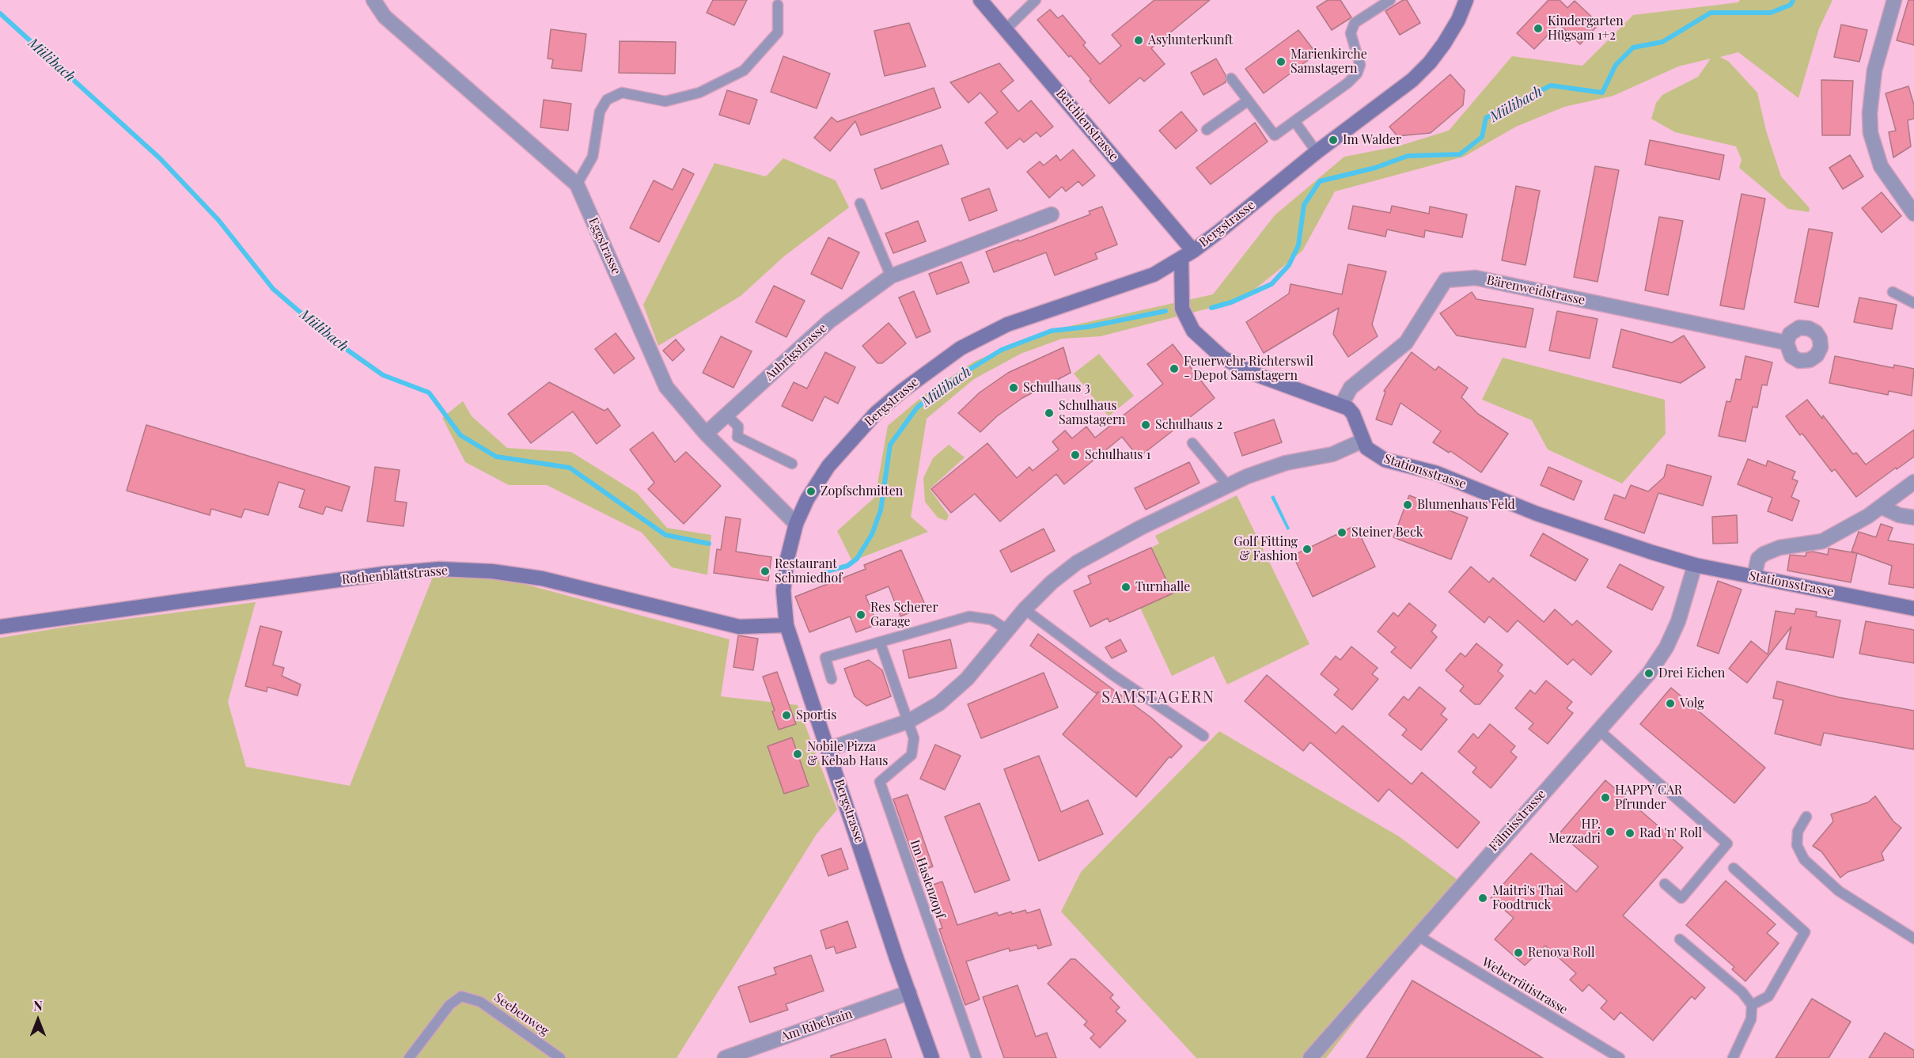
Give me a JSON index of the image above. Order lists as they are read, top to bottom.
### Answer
{
  "streets": {
    "street": [
      "Beichlenstrasse",
      "Bergstrasse",
      "Eggstrasse",
      "Bärenweidstrasse",
      "Aubrigstrasse",
      "Stationsstrasse",
      "Rothenblattstrasse",
      "Fälmisstrasse",
      "Am Ribelrain"
    ],
    "lane": ["Im Haslenzopf", "Weberrütistrasse", "Seebenweg"]
  },
  "crossings": [
    ["Beichlenstrasse", "Bergstrasse"],
    ["Bergstrasse", "Eggstrasse"],
    ["Bergstrasse", "Rothenblattstrasse"],
    ["Bergstrasse", "Am Ribelrain"],
    ["Eggstrasse", "Aubrigstrasse"],
    ["Stationsstrasse", "Fälmisstrasse"],
    ["Fälmisstrasse", "Weberrütistrasse"]
  ],
  "districts": ["SAMSTAGERN"],
  "water": ["Mülibach"],
  "places": [
    "Kindergarten Hügsam 1+2",
    "Asylunterkunft",
    "Marienkirche Samstagern",
    "Im Walder",
    "Feuerwehr Richterswil - Depot Samstagern",
    "Schulhaus 3",
    "Schulhaus Samstagern",
    "Schulhaus 2",
    "Schulhaus 1",
    "Zopfschmitten",
    "Blumenhaus Feld",
    "Steiner Beck",
    "Golf Fitting & Fashion",
    "Restaurant Schmiedhof",
    "Turnhalle",
    "Res Scherer Garage",
    "Drei Eichen",
    "Volg",
    "Sportis",
    "Nobile Pizza & Kebab Haus",
    "HAPPY CAR Pfrunder",
    "HP. Mezzadri",
    "Rad 'n' Roll",
    "Maitri's Thai Foodtruck",
    "Renova Roll"
  ],
  "north": "top"
}
